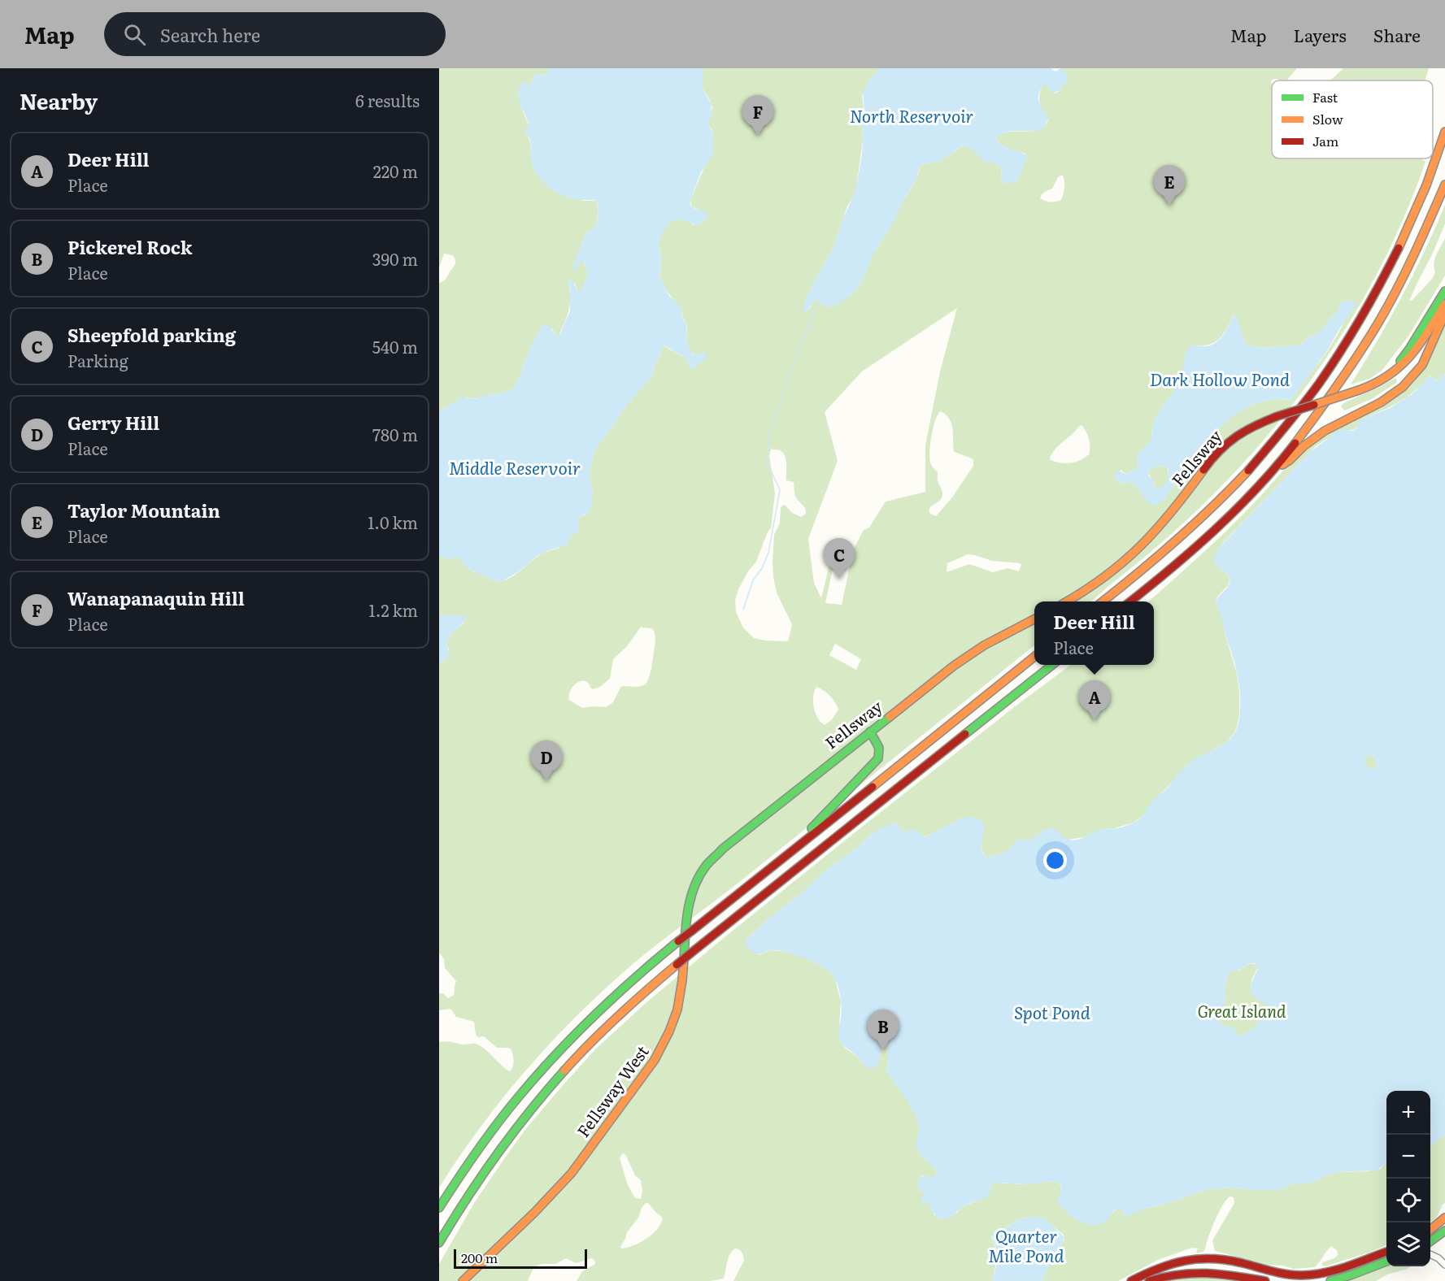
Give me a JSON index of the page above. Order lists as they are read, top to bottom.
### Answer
{
  "streets": {
    "main road": ["Fellsway", "Fellsway West"]
  },
  "crossings": [
    ["Fellsway", "Fellsway West"]
  ],
  "water": [
    "North Reservoir",
    "Dark Hollow Pond",
    "Middle Reservoir",
    "Spot Pond",
    "Quarter Mile Pond"
  ],
  "parks": ["Great Island"],
  "legend": ["Fast", "Slow", "Jam"],
  "scale_bar": "200 m",
  "page": {
    "header": "Map",
    "search": "Search here",
    "nav": ["Map", "Layers", "Share"],
    "heading": ["Nearby", "6 results"],
    "pins": [
      "F",
      "E",
      "C",
      "A",
      "D",
      "B"
    ],
    "list": [
      {
        "mark": "A",
        "name": "Deer Hill",
        "note": "Place",
        "value": "220 m"
      },
      {
        "mark": "B",
        "name": "Pickerel Rock",
        "note": "Place",
        "value": "390 m"
      },
      {
        "mark": "C",
        "name": "Sheepfold parking",
        "note": "Parking",
        "value": "540 m"
      },
      {
        "mark": "D",
        "name": "Gerry Hill",
        "note": "Place",
        "value": "780 m"
      },
      {
        "mark": "E",
        "name": "Taylor Mountain",
        "note": "Place",
        "value": "1.0 km"
      },
      {
        "mark": "F",
        "name": "Wanapanaquin Hill",
        "note": "Place",
        "value": "1.2 km"
      }
    ],
    "popup": ["Deer Hill", "Place"],
    "map_buttons": ["+", "−"],
    "scale": "200 m"
  }
}
